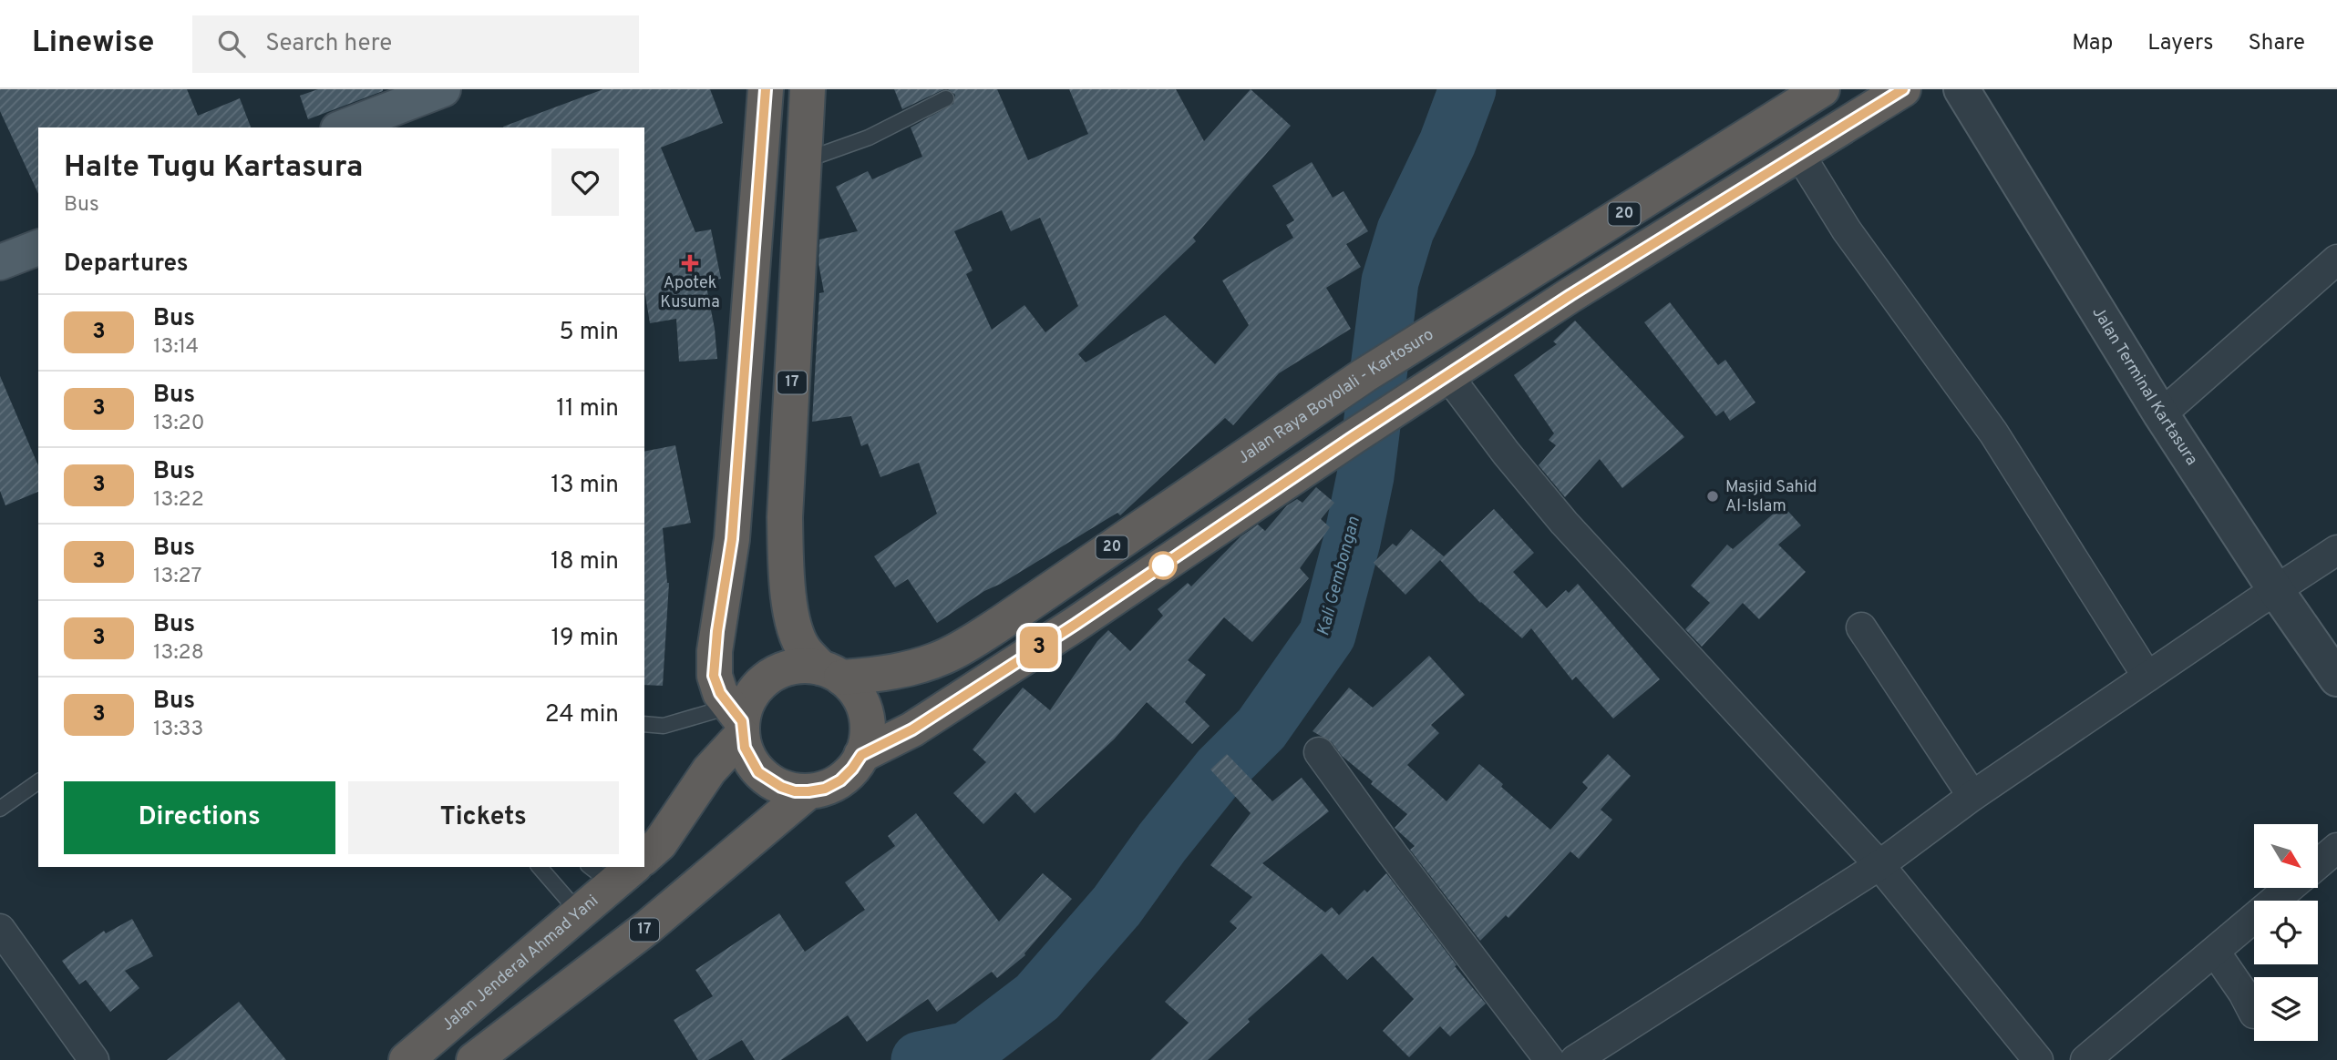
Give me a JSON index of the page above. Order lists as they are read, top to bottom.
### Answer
{
  "streets": {
    "highway": [
      "20",
      "17",
      "Jalan Raya Boyolali - Kartosuro",
      "Jalan Jenderal Ahmad Yani"
    ],
    "street": ["Jalan Terminal Kartasura"]
  },
  "crossings": [
    ["20", "17"],
    ["20", "Jalan Raya Boyolali - Kartosuro"],
    ["17", "Jalan Raya Boyolali - Kartosuro"]
  ],
  "water": ["Kali Gembongan"],
  "places": {
    "health": ["Apotek Kusuma"],
    "other": ["Masjid Sahid Al-Islam"]
  },
  "lines": ["bus line 3"],
  "north": "bottom right",
  "page": {
    "header": "Linewise",
    "search": "Search here",
    "nav": ["Map", "Layers", "Share"],
    "on_map": "3",
    "heading": [
      ["Halte Tugu Kartasura", "Bus"],
      "Departures"
    ],
    "list": [
      {
        "mark": "3",
        "name": "Bus",
        "note": "13:14",
        "value": "5 min"
      },
      {
        "mark": "3",
        "name": "Bus",
        "note": "13:20",
        "value": "11 min"
      },
      {
        "mark": "3",
        "name": "Bus",
        "note": "13:22",
        "value": "13 min"
      },
      {
        "mark": "3",
        "name": "Bus",
        "note": "13:27",
        "value": "18 min"
      },
      {
        "mark": "3",
        "name": "Bus",
        "note": "13:28",
        "value": "19 min"
      },
      {
        "mark": "3",
        "name": "Bus",
        "note": "13:33",
        "value": "24 min"
      }
    ],
    "buttons": ["Directions", "Tickets"]
  }
}
